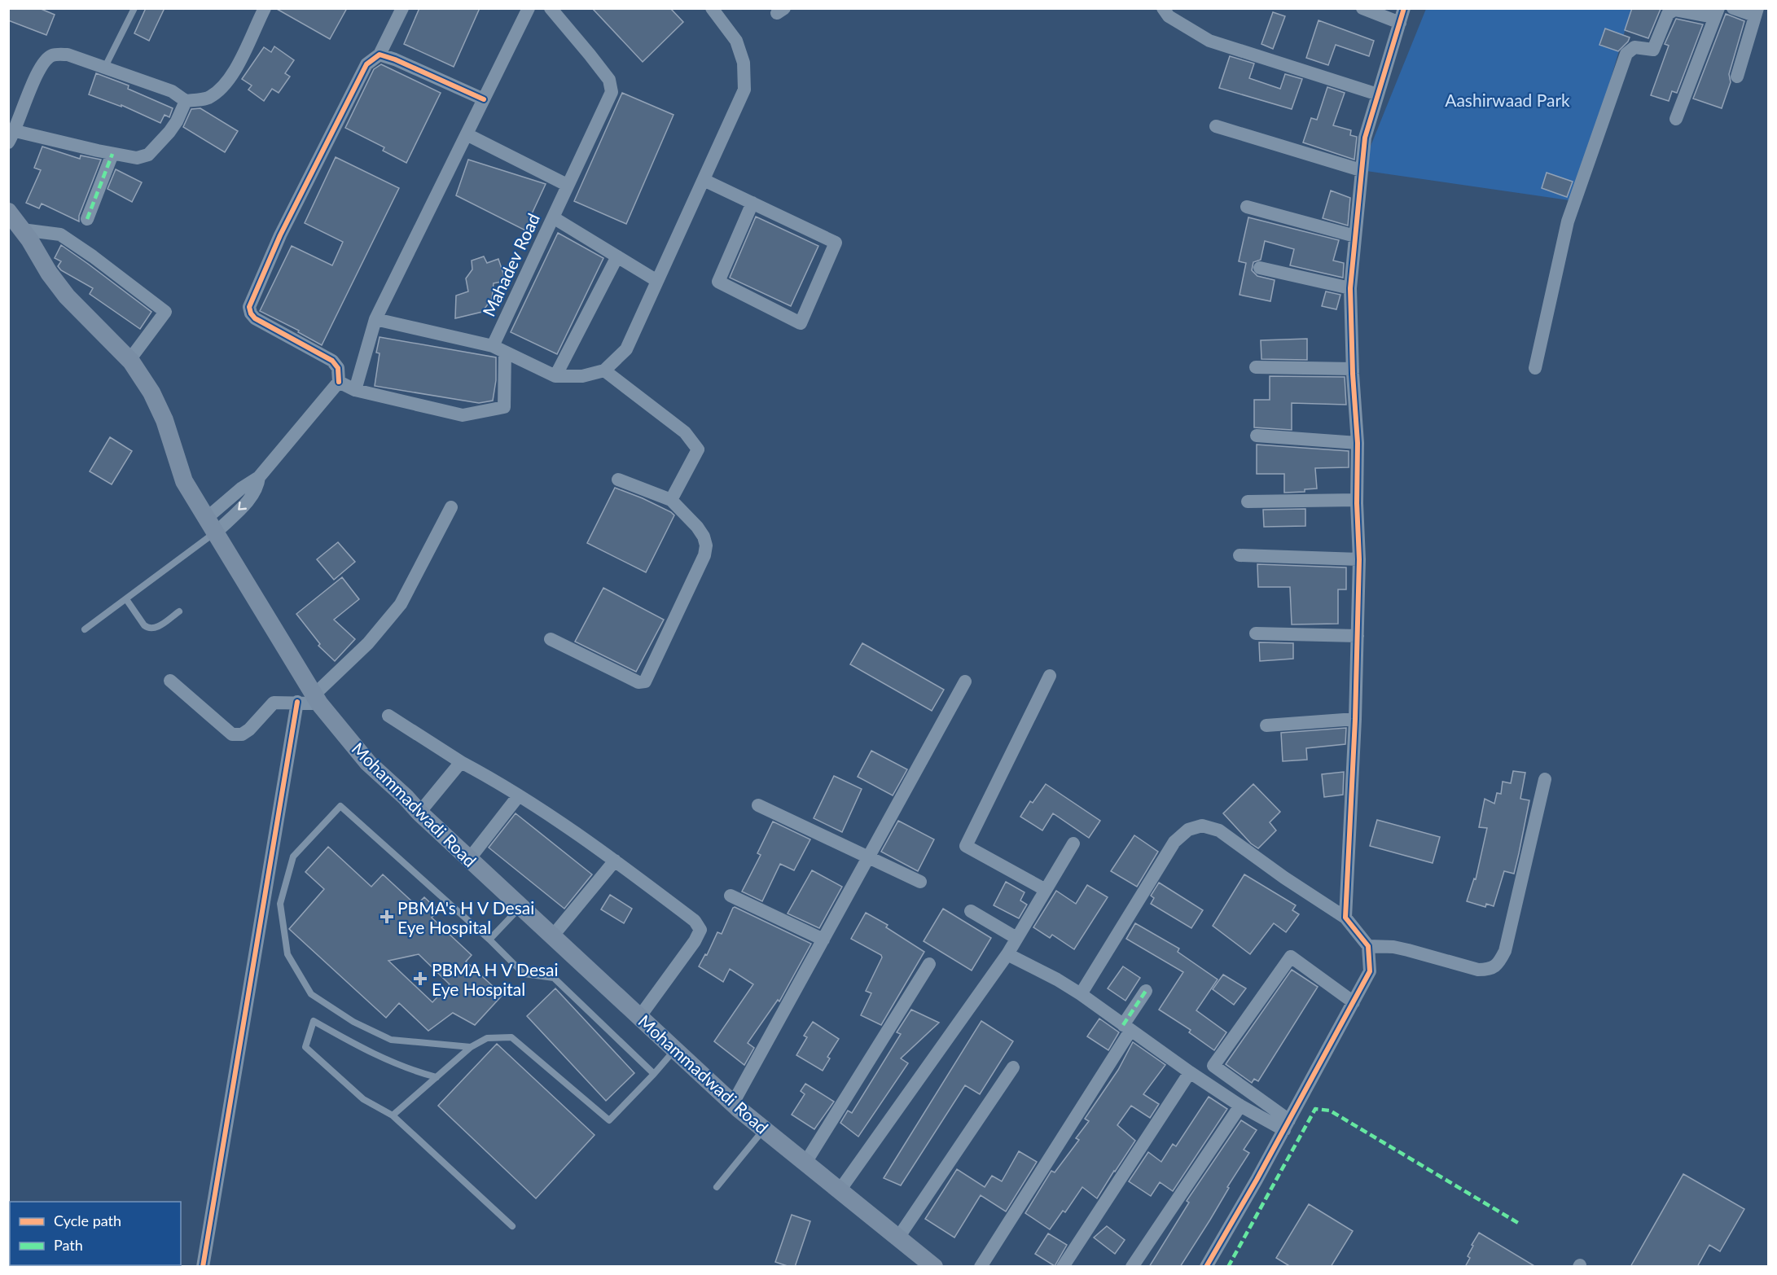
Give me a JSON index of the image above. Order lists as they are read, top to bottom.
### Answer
{
  "streets": {
    "main road": ["Mohammadwadi Road"],
    "street": ["Mahadev Road"]
  },
  "parks": ["Aashirwaad Park"],
  "places": {
    "health": ["PBMA's H V Desai Eye Hospital", "PBMA H V Desai Eye Hospital"]
  },
  "legend": ["Cycle path", "Path"]
}
